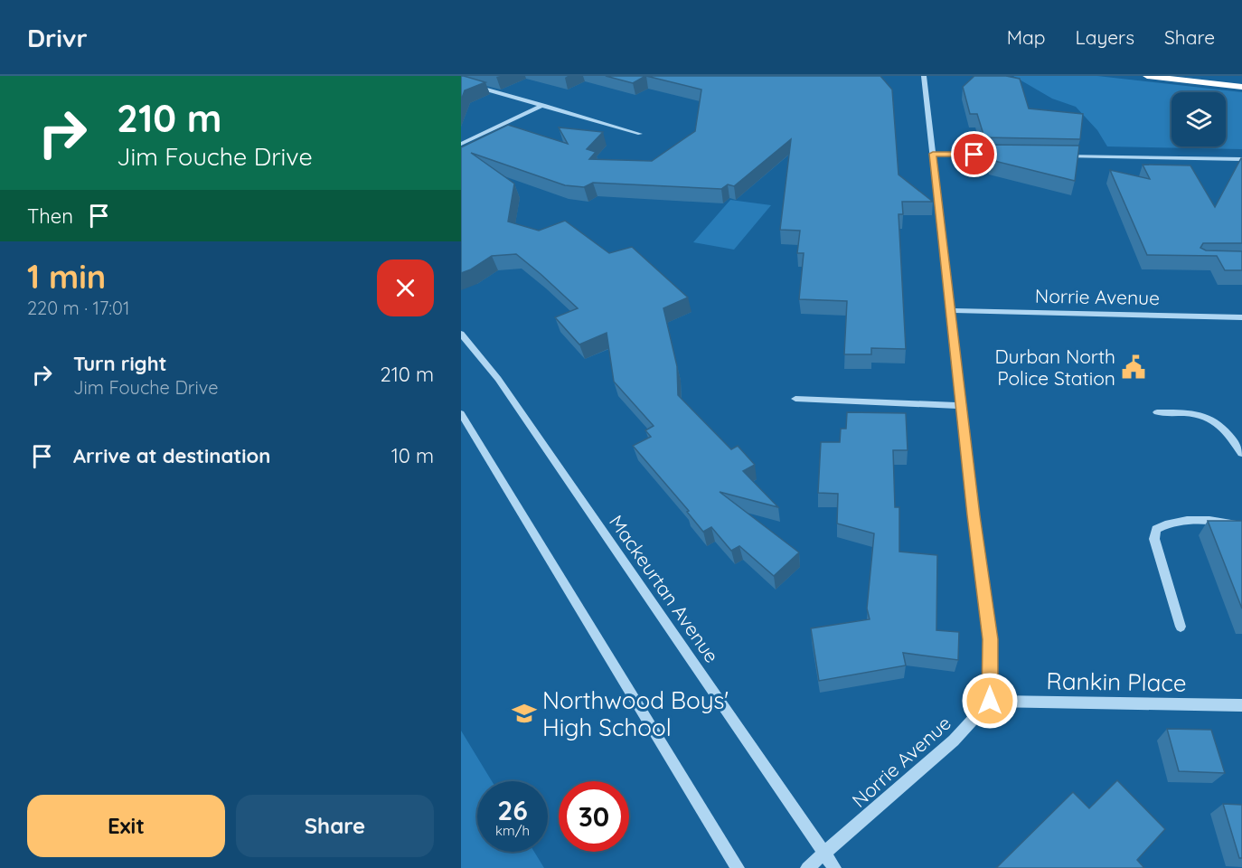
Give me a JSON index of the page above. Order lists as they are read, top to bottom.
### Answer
{
  "streets": {
    "street": ["Norrie Avenue", "Mackeurtan Avenue", "Rankin Place"]
  },
  "crossings": [
    ["Norrie Avenue", "Mackeurtan Avenue"],
    ["Norrie Avenue", "Rankin Place"]
  ],
  "places": {
    "public building": ["Durban North Police Station"],
    "school or university": ["Northwood Boys' High School"]
  },
  "page": {
    "header": "Drivr",
    "nav": ["Map", "Layers", "Share"],
    "turn": ["210 m", "Jim Fouche Drive"],
    "then": "Then",
    "heading": ["1 min", "220 m · 17:01"],
    "list": [
      {
        "name": "Turn right",
        "note": "Jim Fouche Drive",
        "value": "210 m"
      },
      {
        "name": "Arrive at destination",
        "value": "10 m"
      }
    ],
    "speed": "26 km/h",
    "limit": "30",
    "buttons": ["Exit", "Share"]
  }
}
